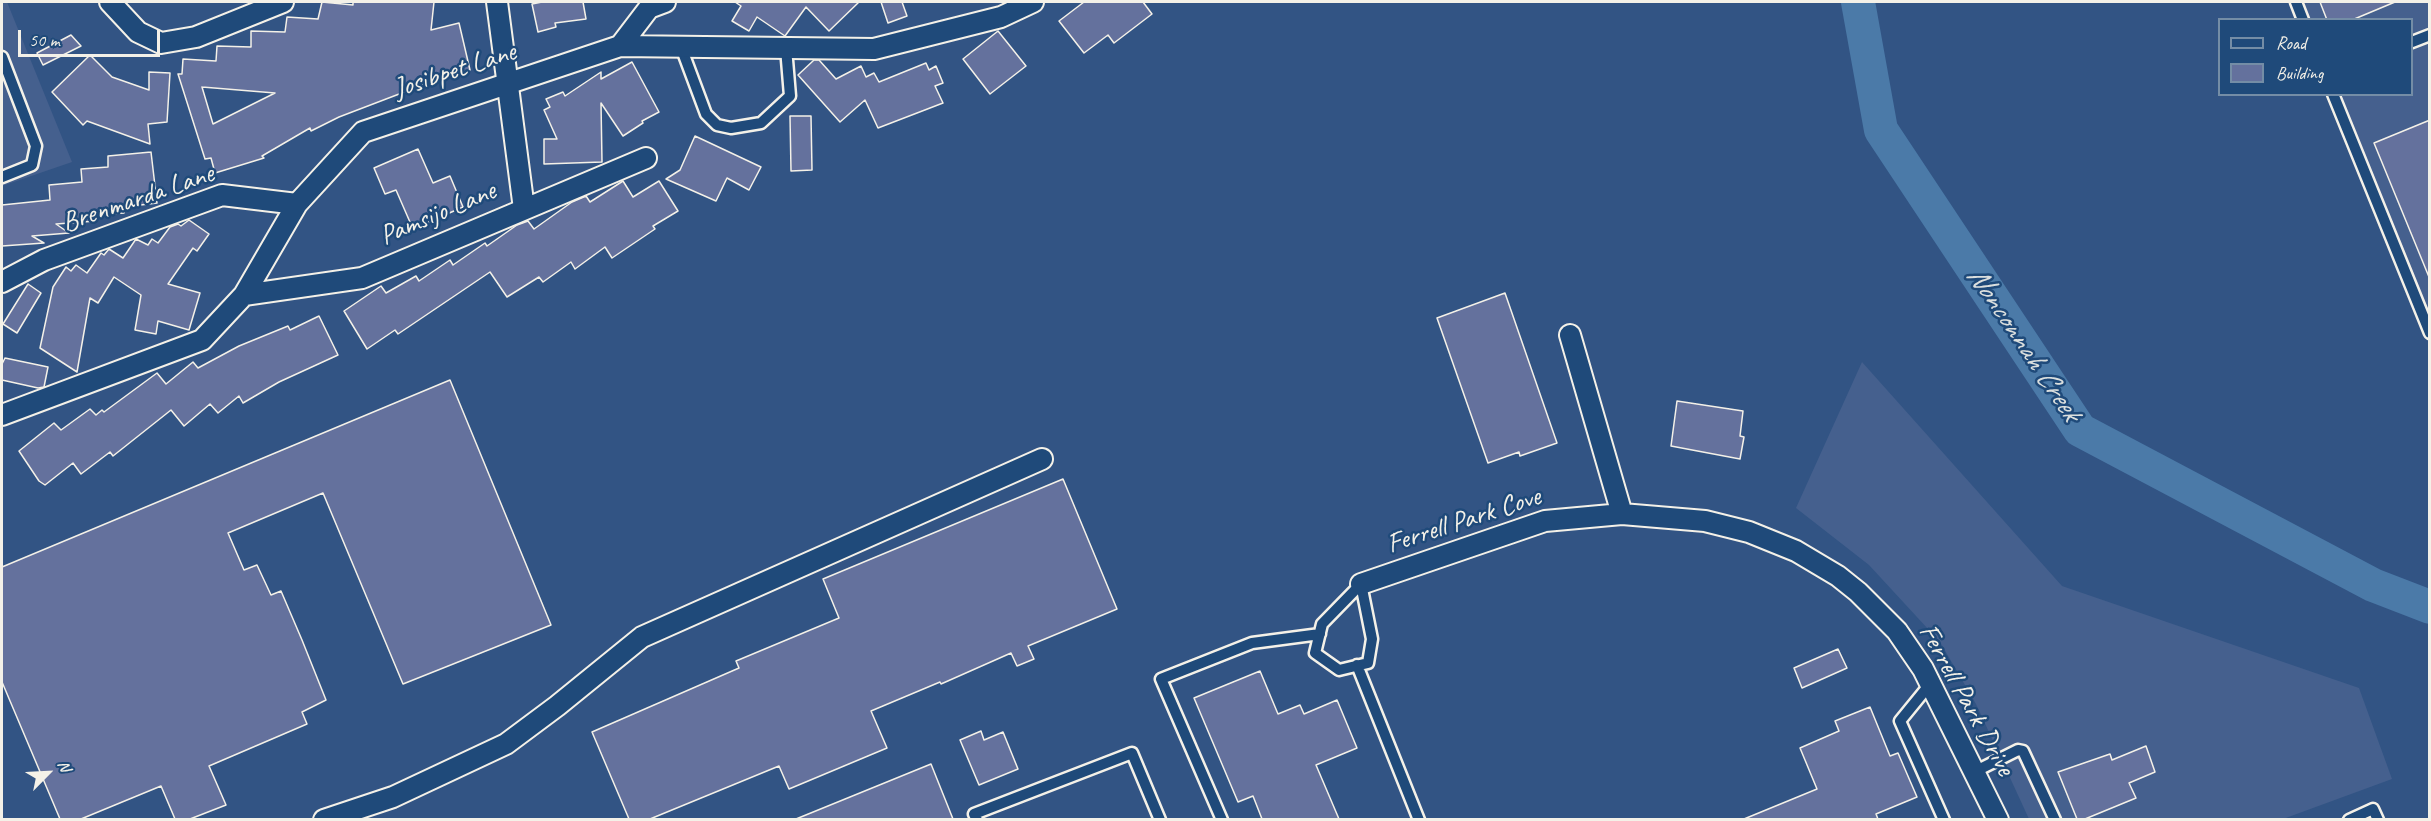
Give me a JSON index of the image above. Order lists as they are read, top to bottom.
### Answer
{
  "streets": {
    "street": [
      "Josibpet Lane",
      "Brenmarda Lane",
      "Pamsijo Lane",
      "Ferrell Park Cove",
      "Ferrell Park Drive"
    ]
  },
  "crossings": [
    ["Josibpet Lane", "Brenmarda Lane"],
    ["Josibpet Lane", "Pamsijo Lane"],
    ["Ferrell Park Cove", "Ferrell Park Drive"]
  ],
  "water": ["Nonconnah Creek"],
  "legend": ["Road", "Building"],
  "scale_bar": "50 m",
  "north": "top right"
}
